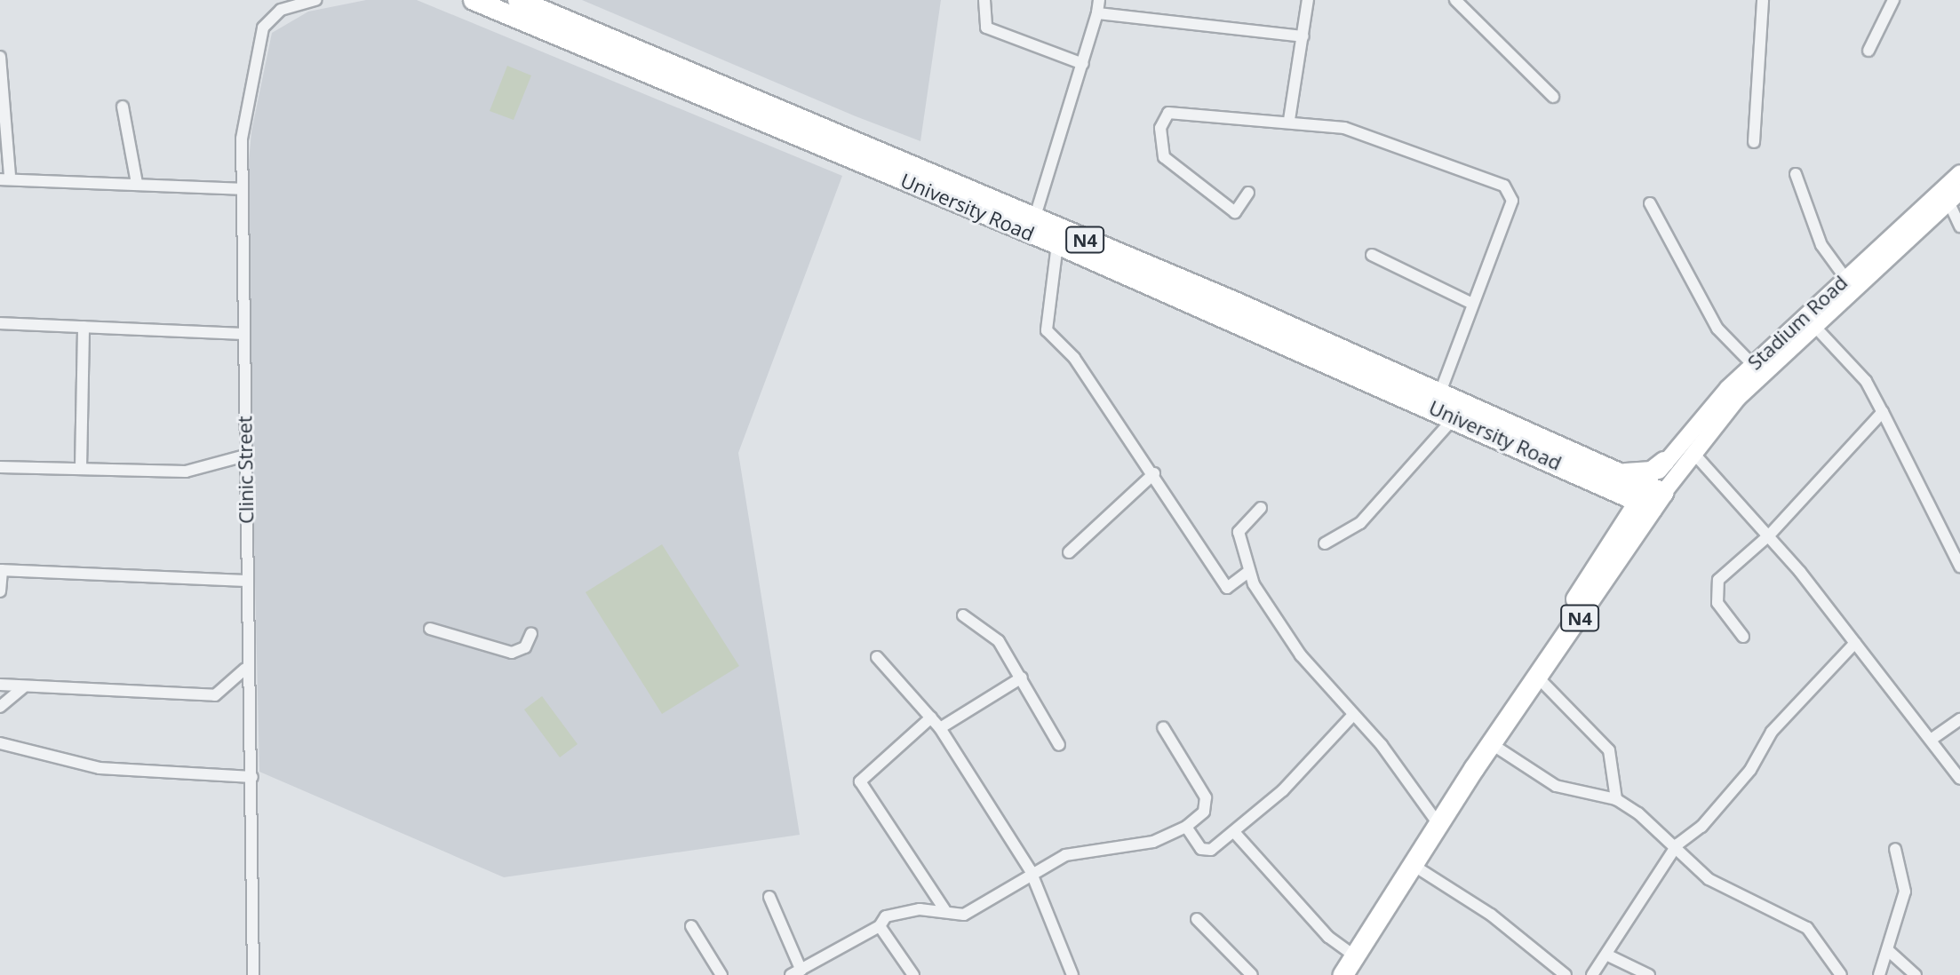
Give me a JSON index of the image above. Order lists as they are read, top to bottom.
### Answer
{
  "streets": {
    "highway": ["University Road", "N4"],
    "main road": ["Stadium Road"],
    "street": ["Clinic Street"]
  },
  "crossings": [
    ["University Road", "N4"],
    ["University Road", "Stadium Road"],
    ["N4", "Stadium Road"]
  ]
}
